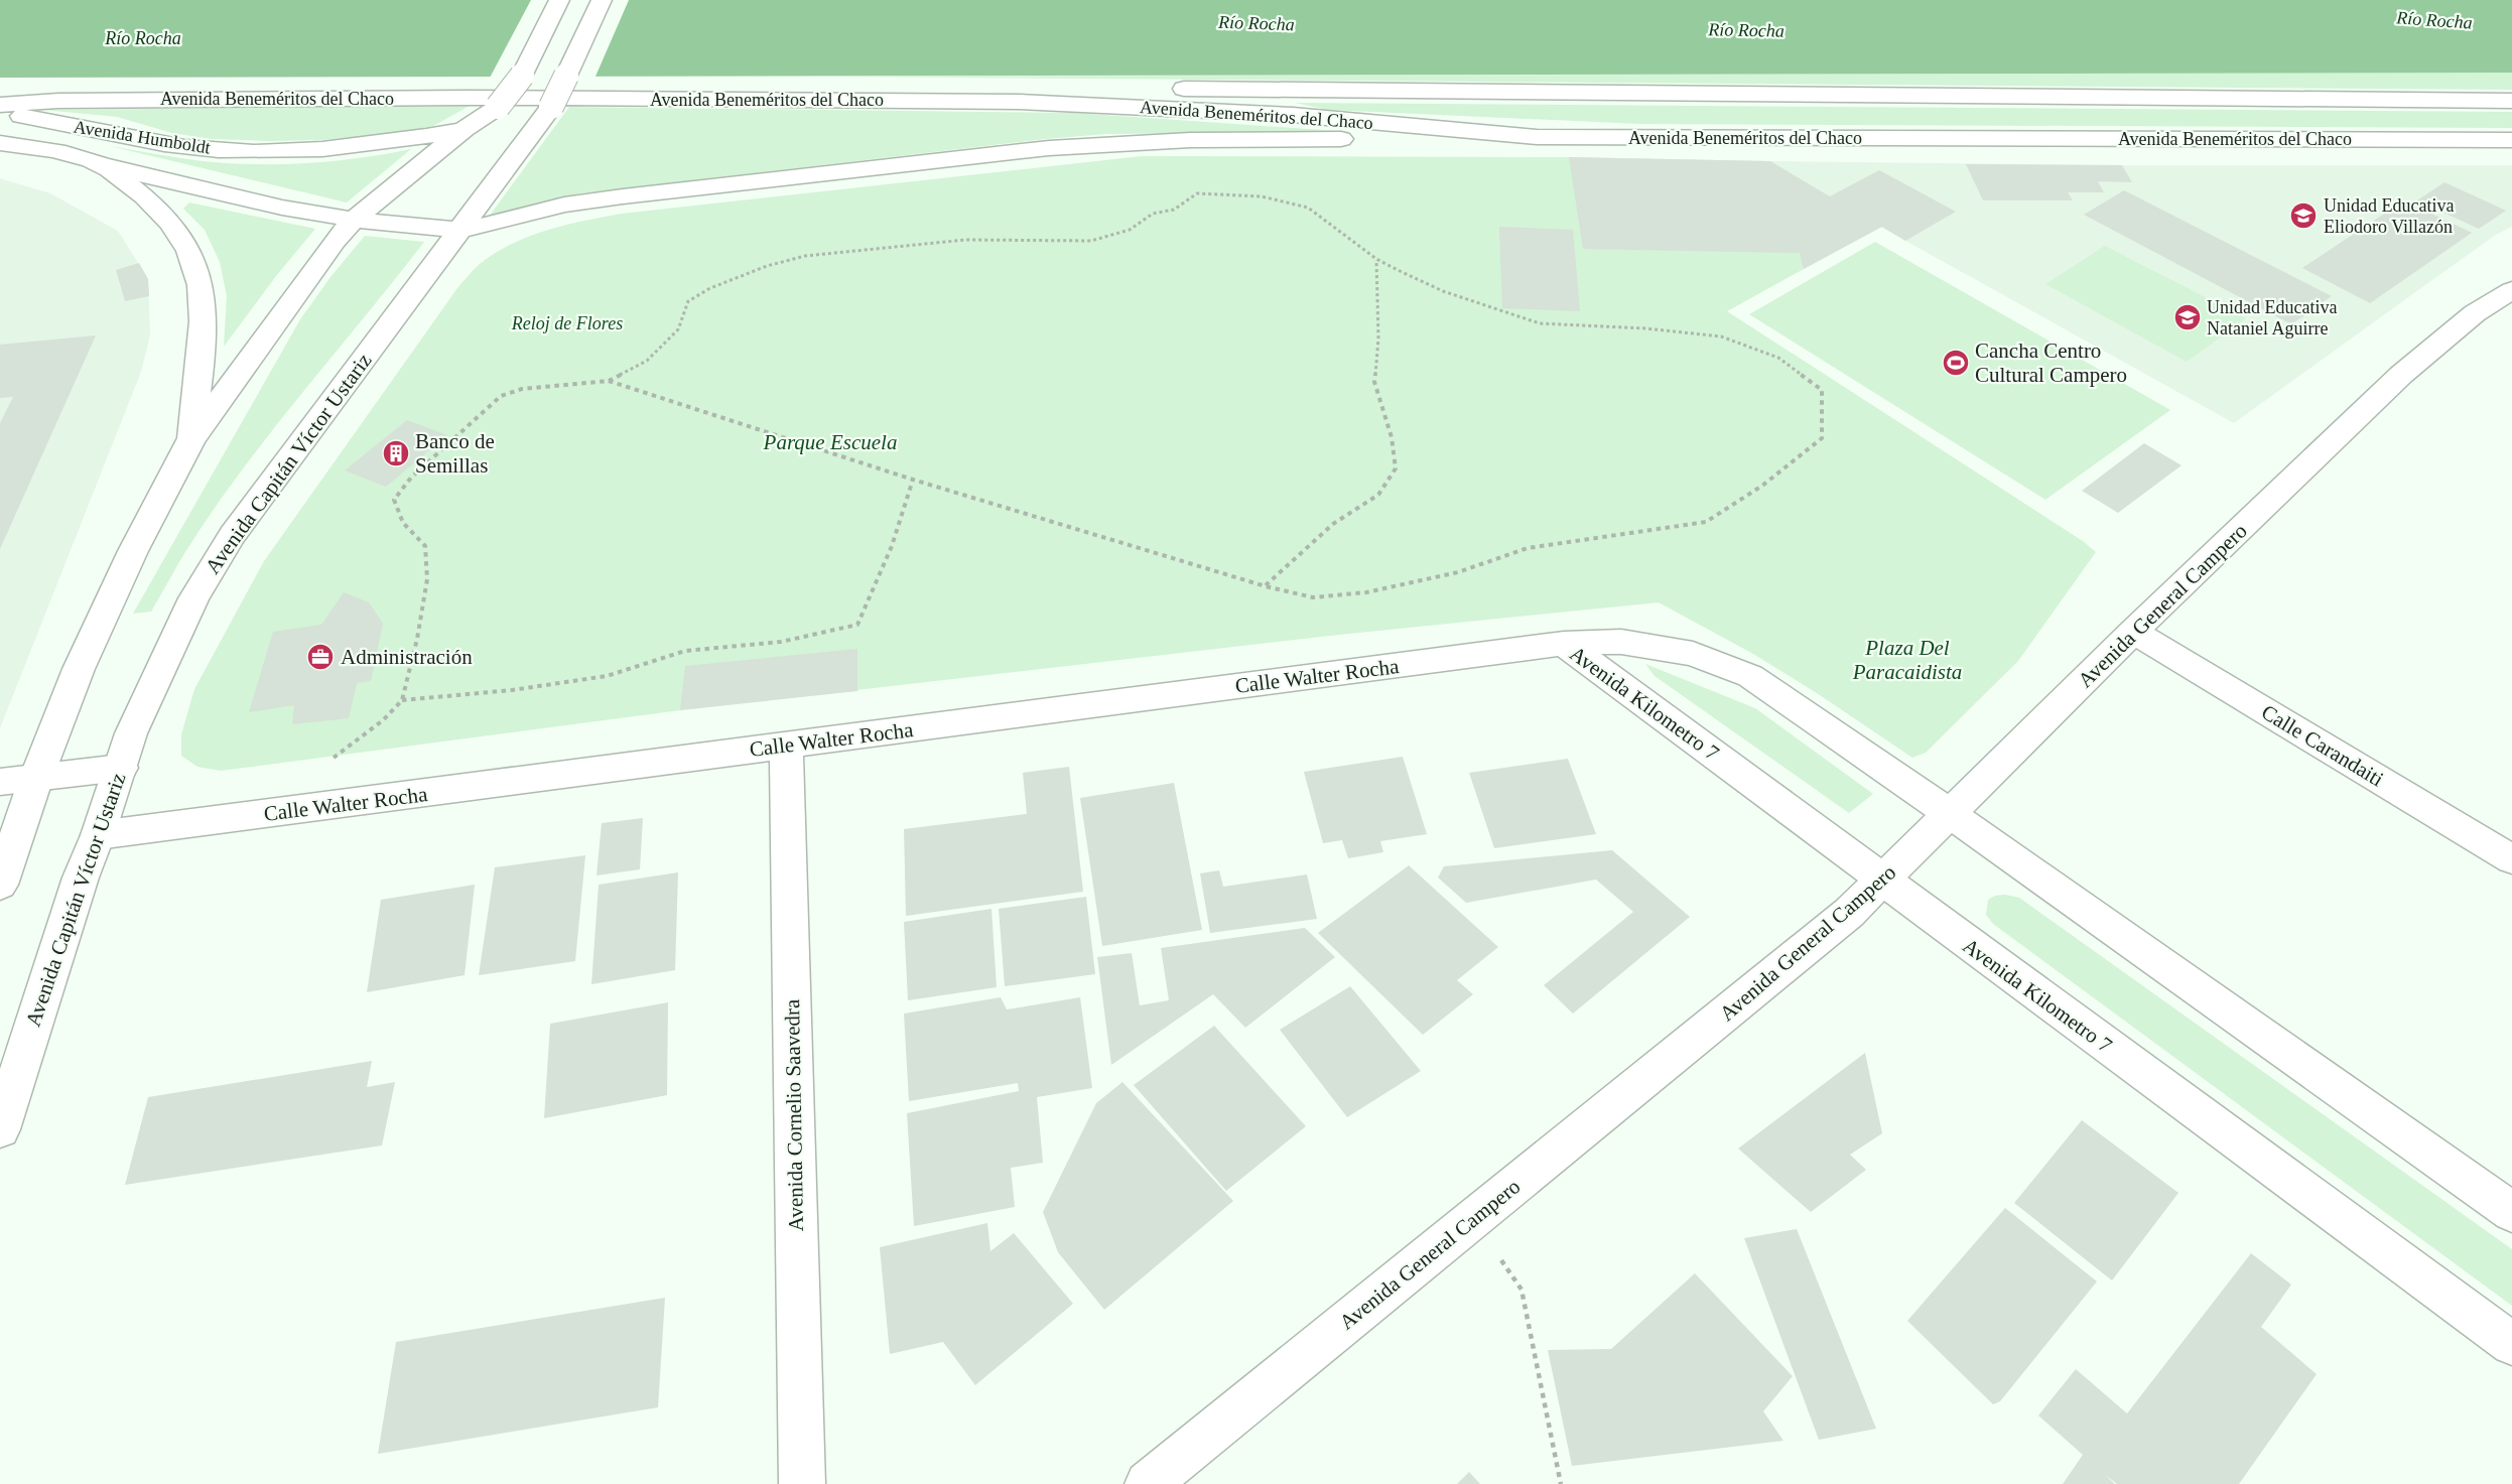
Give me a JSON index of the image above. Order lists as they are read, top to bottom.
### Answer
{
  "streets": {
    "main road": [
      "Avenida Beneméritos del Chaco",
      "Avenida Humboldt",
      "Avenida Capitán Víctor Ustariz",
      "Avenida General Campero",
      "Calle Walter Rocha",
      "Avenida Kilometro 7",
      "Calle Carandaiti",
      "Avenida Cornelio Saavedra"
    ]
  },
  "crossings": [
    ["Avenida Capitán Víctor Ustariz", "Calle Walter Rocha"],
    ["Avenida General Campero", "Avenida Kilometro 7"],
    ["Avenida General Campero", "Calle Carandaiti"],
    ["Calle Walter Rocha", "Avenida Kilometro 7"],
    ["Calle Walter Rocha", "Avenida Cornelio Saavedra"]
  ],
  "water": ["Río Rocha"],
  "parks": ["Reloj de Flores", "Parque Escuela", "Plaza Del Paracaidista"],
  "places": {
    "school or university": ["Unidad Educativa Eliodoro Villazón", "Unidad Educativa Nataniel Aguirre"],
    "sports": ["Cancha Centro Cultural Campero"],
    "building": ["Banco de Semillas"],
    "office": ["Administración"]
  }
}
